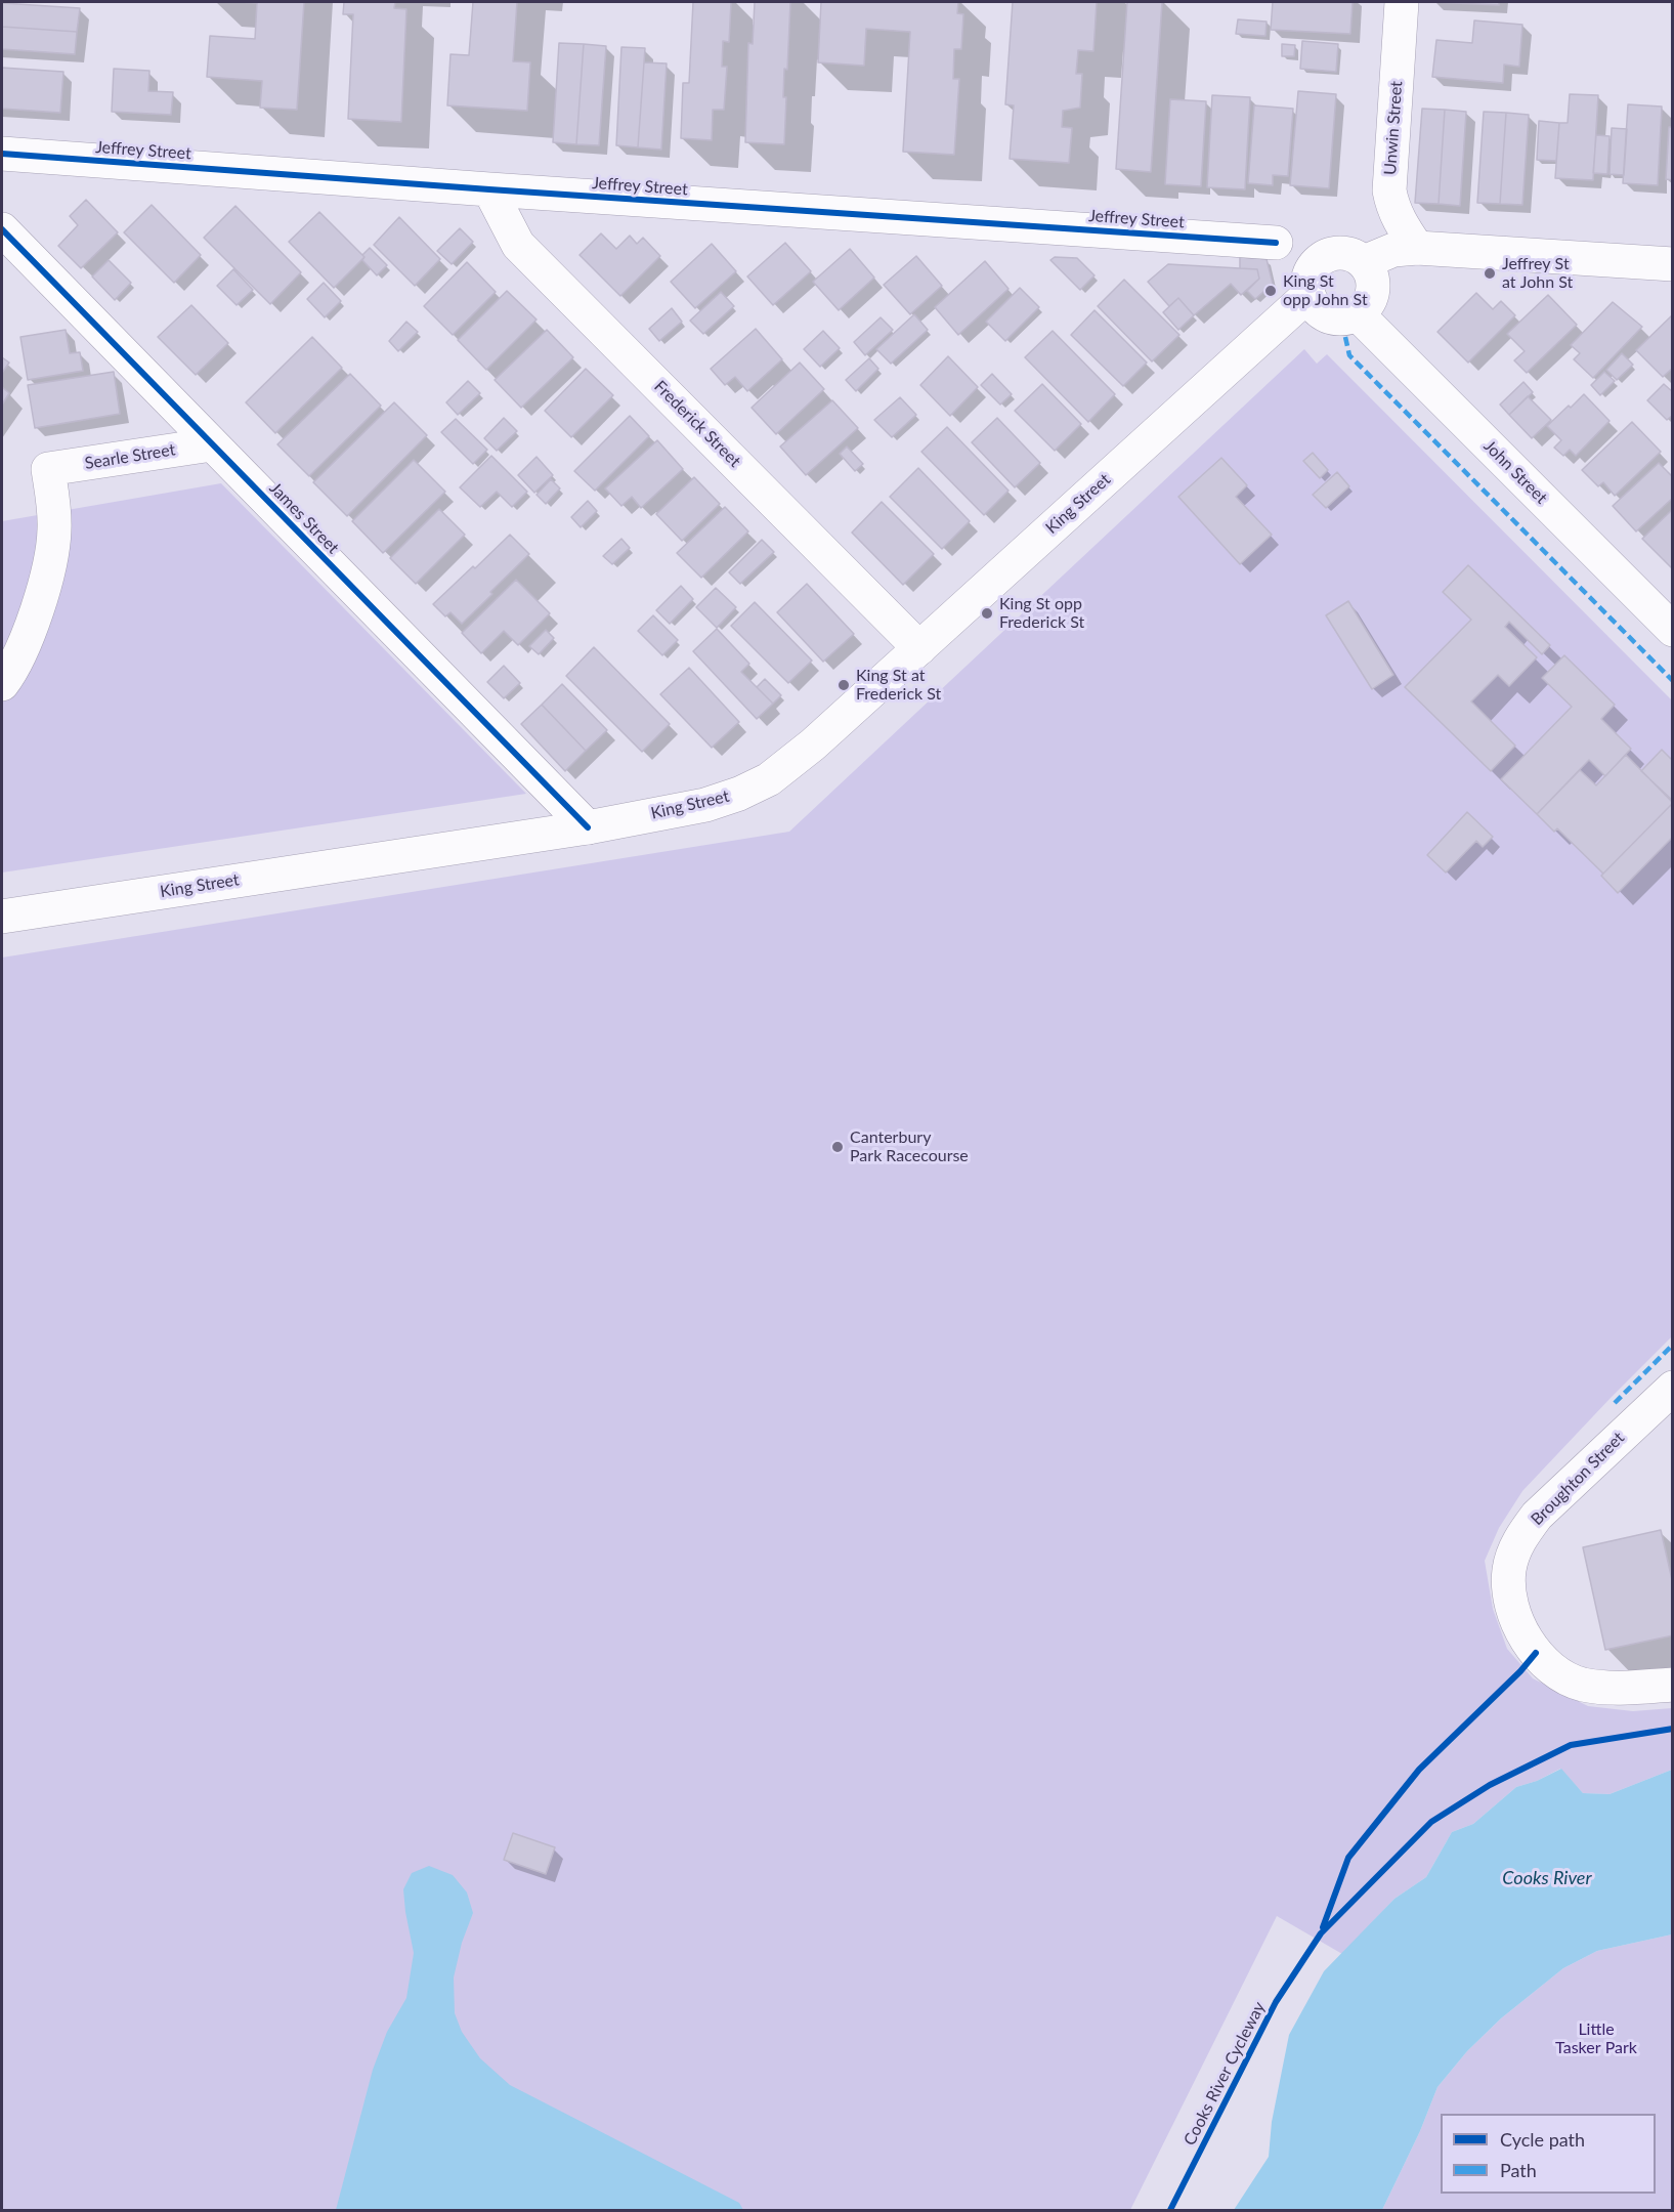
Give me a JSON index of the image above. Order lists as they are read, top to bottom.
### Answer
{
  "streets": {
    "street": [
      "Unwin Street",
      "Jeffrey Street",
      "Frederick Street",
      "Searle Street",
      "John Street",
      "King Street",
      "James Street",
      "Broughton Street"
    ],
    "cycle path": ["Cooks River Cycleway"]
  },
  "crossings": [
    ["Jeffrey Street", "Frederick Street"],
    ["Frederick Street", "King Street"],
    ["Searle Street", "James Street"],
    ["John Street", "King Street"],
    ["King Street", "James Street"]
  ],
  "water": ["Cooks River"],
  "parks": ["Little Tasker Park"],
  "places": [
    "Jeffrey St at John St",
    "King St opp John St",
    "King St opp Frederick St",
    "King St at Frederick St",
    "Canterbury Park Racecourse"
  ],
  "legend": ["Cycle path", "Path"]
}
